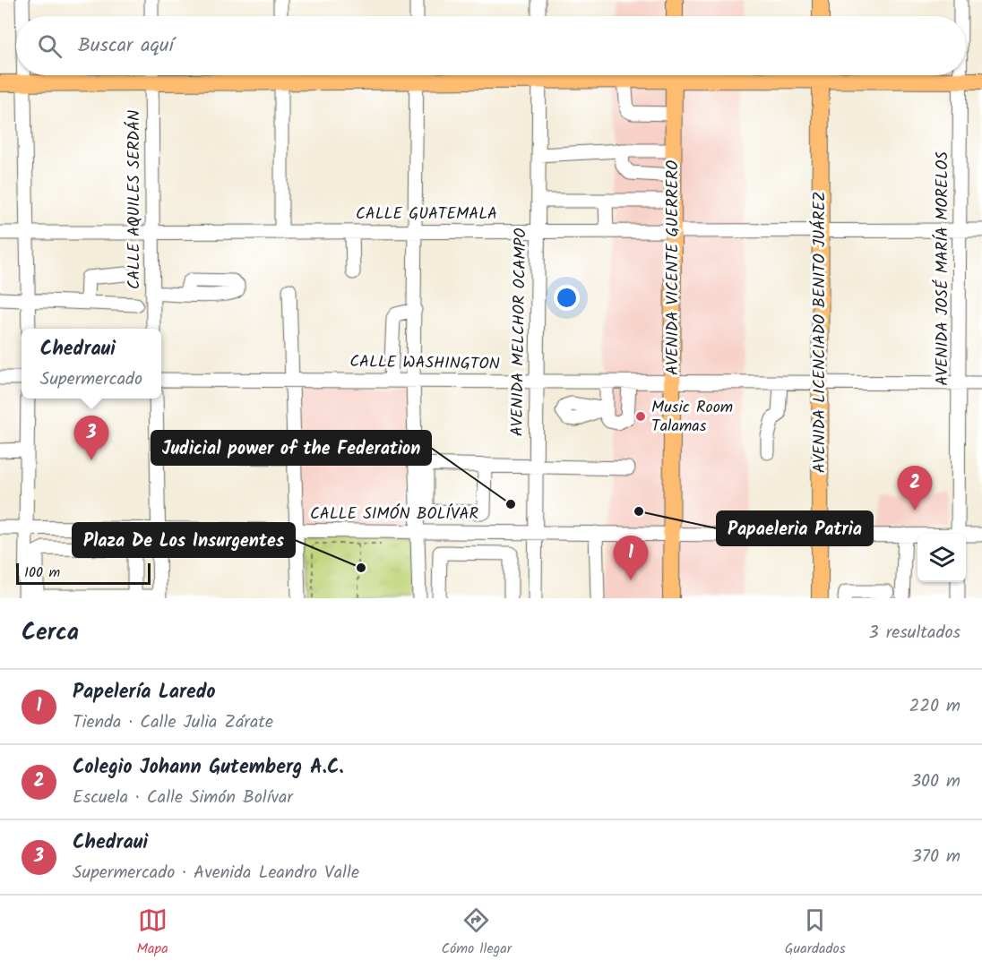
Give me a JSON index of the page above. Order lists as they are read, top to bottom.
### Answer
{
  "streets": {
    "main road": ["AVENIDA VICENTE GUERRERO", "AVENIDA LICENCIADO BENITO JUÁREZ"],
    "street": [
      "CALLE AQUILES SERDÁN",
      "CALLE GUATEMALA",
      "AVENIDA JOSÉ MARÍA MORELOS",
      "AVENIDA MELCHOR OCAMPO",
      "CALLE WASHINGTON",
      "CALLE SIMÓN BOLÍVAR"
    ]
  },
  "crossings": [
    ["CALLE AQUILES SERDÁN", "CALLE GUATEMALA"],
    ["CALLE GUATEMALA", "AVENIDA VICENTE GUERRERO"],
    ["CALLE GUATEMALA", "AVENIDA JOSÉ MARÍA MORELOS"],
    ["CALLE GUATEMALA", "AVENIDA MELCHOR OCAMPO"],
    ["CALLE GUATEMALA", "AVENIDA LICENCIADO BENITO JUÁREZ"],
    ["AVENIDA VICENTE GUERRERO", "CALLE WASHINGTON"],
    ["AVENIDA VICENTE GUERRERO", "CALLE SIMÓN BOLÍVAR"],
    ["AVENIDA JOSÉ MARÍA MORELOS", "CALLE WASHINGTON"],
    ["AVENIDA MELCHOR OCAMPO", "CALLE WASHINGTON"],
    ["AVENIDA MELCHOR OCAMPO", "CALLE SIMÓN BOLÍVAR"],
    ["AVENIDA LICENCIADO BENITO JUÁREZ", "CALLE WASHINGTON"],
    ["AVENIDA LICENCIADO BENITO JUÁREZ", "CALLE SIMÓN BOLÍVAR"]
  ],
  "places": [
    "Music Room Talamas",
    "Judicial power of the Federation",
    "Papaeleria Patria",
    "Plaza De Los Insurgentes"
  ],
  "scale_bar": "100 m",
  "page": {
    "search": "Buscar aquí",
    "popup": ["Chedraui", "Supermercado"],
    "pins": ["3", "2", "1"],
    "scale": "100 m",
    "heading": ["Cerca", "3 resultados"],
    "list": [
      {
        "mark": "1",
        "name": "Papelería Laredo",
        "note": "Tienda · Calle Julia Zárate",
        "value": "220 m"
      },
      {
        "mark": "2",
        "name": "Colegio Johann Gutemberg A.C.",
        "note": "Escuela · Calle Simón Bolívar",
        "value": "300 m"
      },
      {
        "mark": "3",
        "name": "Chedraui",
        "note": "Supermercado · Avenida Leandro Valle",
        "value": "370 m"
      }
    ],
    "nav": ["Mapa", "Cómo llegar", "Guardados"]
  }
}
